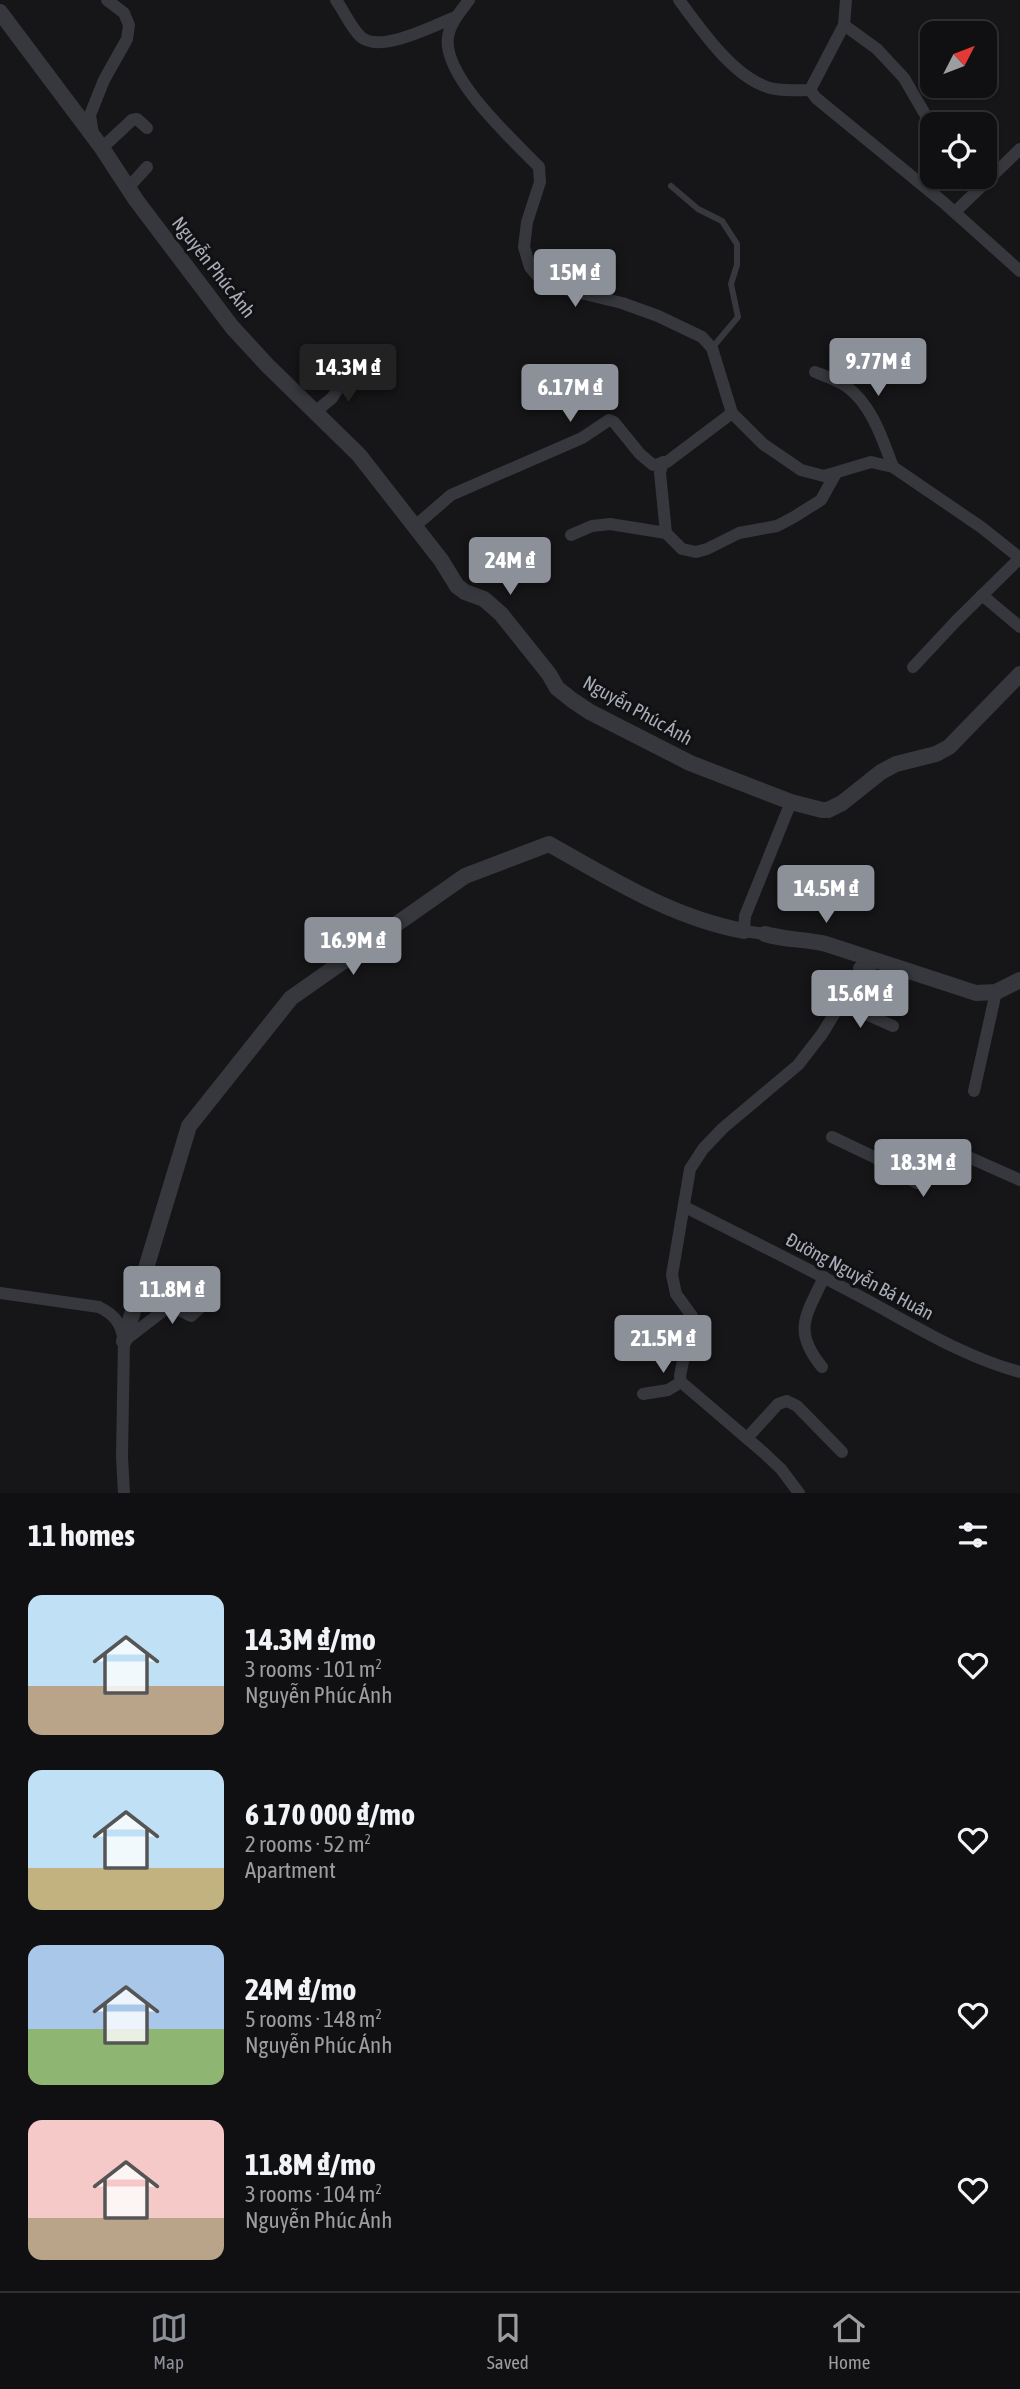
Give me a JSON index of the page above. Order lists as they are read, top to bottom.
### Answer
{
  "streets": {
    "street": ["Nguyễn Phúc Ánh", "Đường Nguyễn Bá Huân"]
  },
  "north": "top right",
  "page": {
    "price": [
      "15M ₫",
      "9.77M ₫",
      "14.3M ₫",
      "6.17M ₫",
      "24M ₫",
      "14.5M ₫",
      "16.9M ₫",
      "15.6M ₫",
      "18.3M ₫",
      "11.8M ₫",
      "21.5M ₫"
    ],
    "heading": "11 homes",
    "list": [
      {
        "name": "14.3M ₫/mo",
        "note": "3 rooms · 101 m² · Nguyễn Phúc Ánh"
      },
      {
        "name": "6 170 000 ₫/mo",
        "note": "2 rooms · 52 m² · Apartment"
      },
      {
        "name": "24M ₫/mo",
        "note": "5 rooms · 148 m² · Nguyễn Phúc Ánh"
      },
      {
        "name": "11.8M ₫/mo",
        "note": "3 rooms · 104 m² · Nguyễn Phúc Ánh"
      }
    ],
    "tabs": ["Map", "Saved", "Home"]
  }
}
